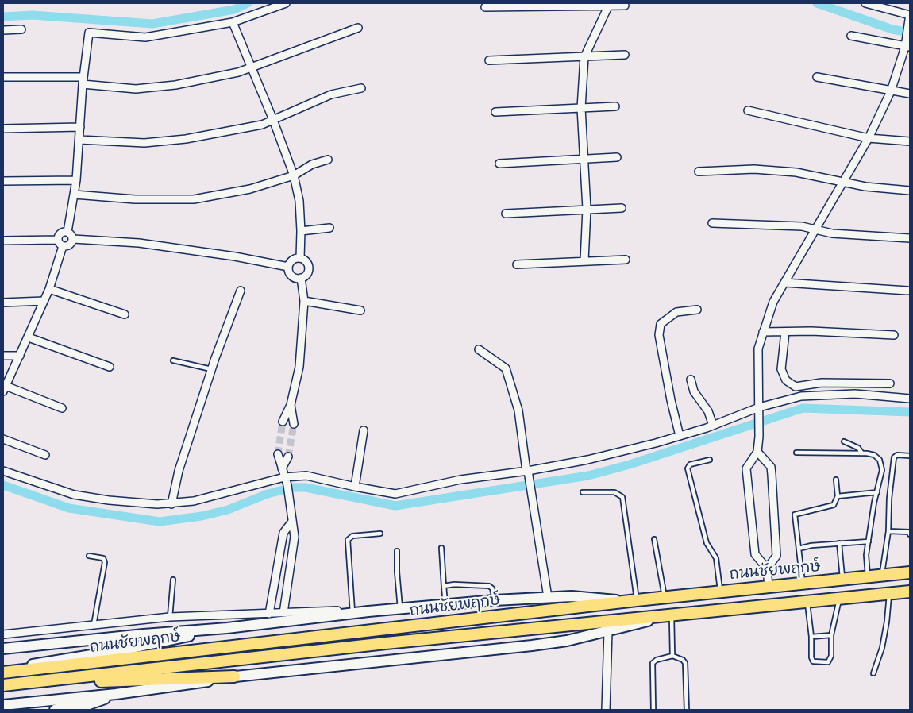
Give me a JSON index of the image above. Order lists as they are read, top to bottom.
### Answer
{
  "streets": {
    "main road": ["ถนนชัยพฤกษ์"]
  }
}
